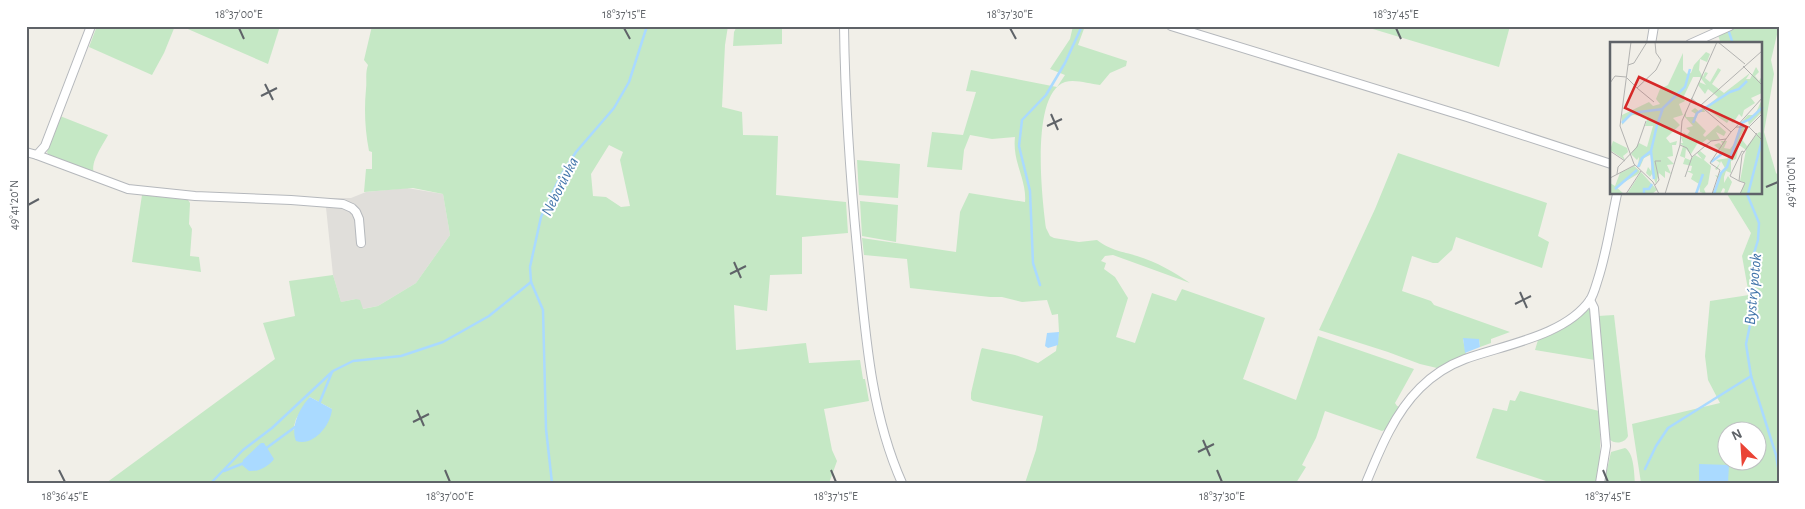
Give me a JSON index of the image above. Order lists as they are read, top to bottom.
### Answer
{
  "water": ["Neborůvka", "Bystrý potok"],
  "north": "top left",
  "coordinates": [
    "18°37'00\"E",
    "18°37'15\"E",
    "18°37'30\"E",
    "18°37'45\"E",
    "49°41'00\"N",
    "49°41'20\"N",
    "18°36'45\"E"
  ]
}
